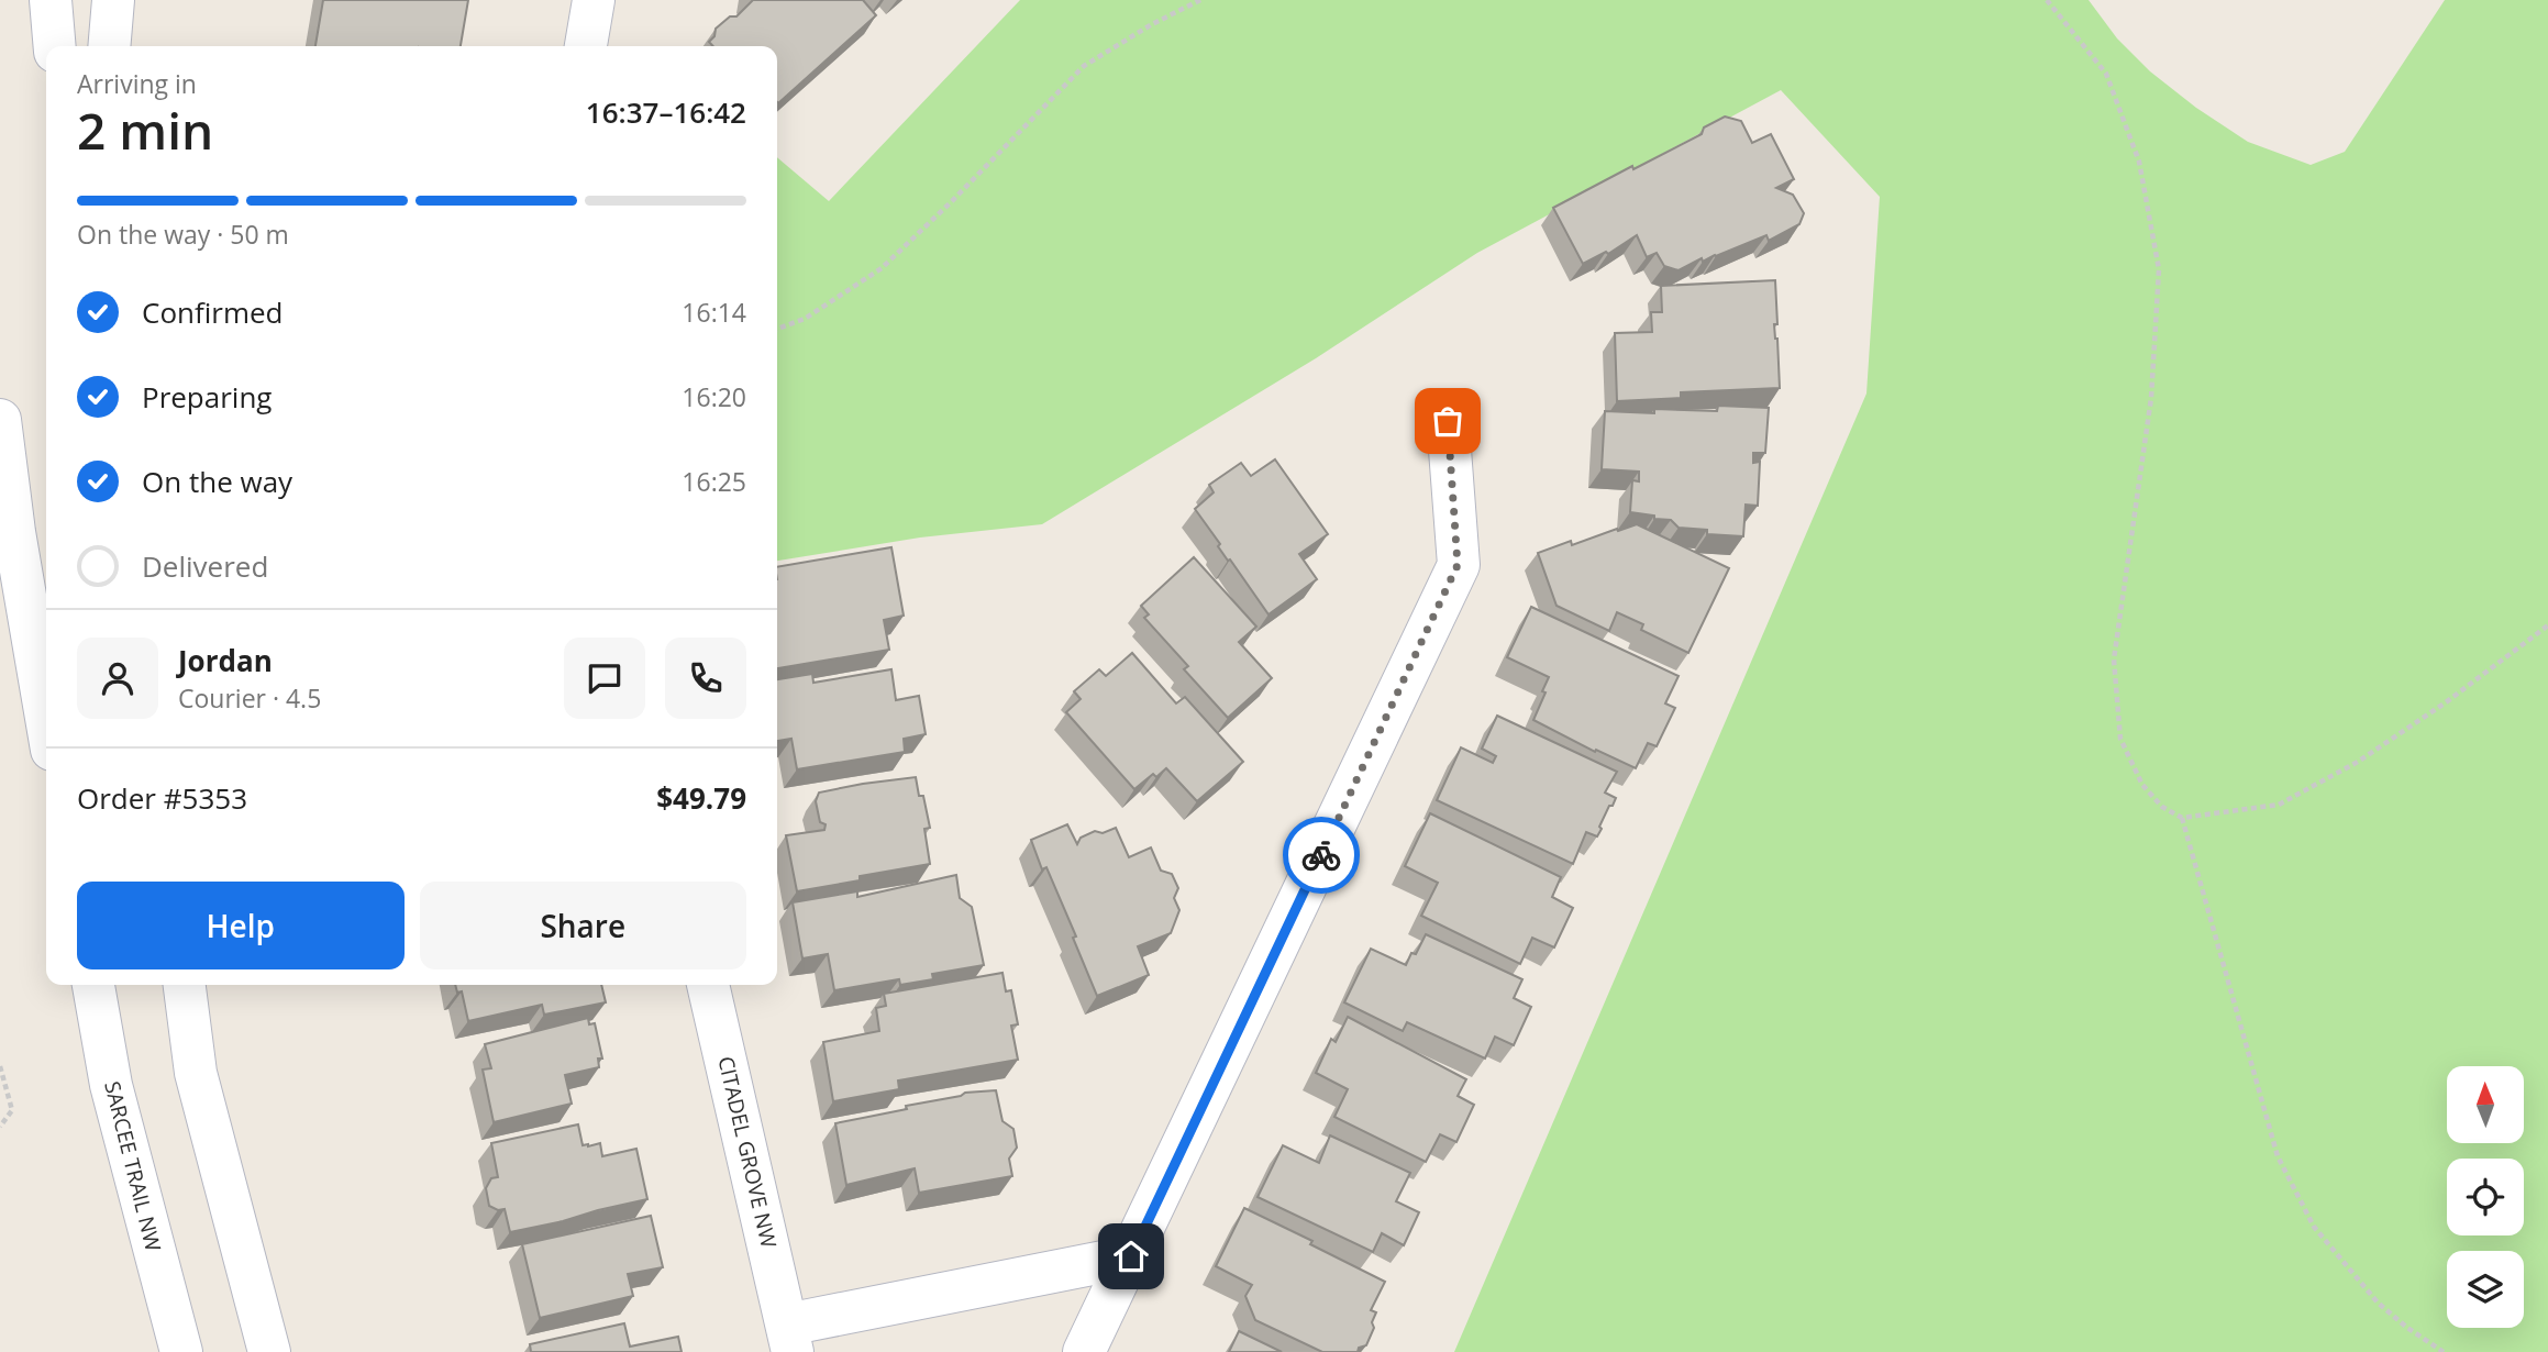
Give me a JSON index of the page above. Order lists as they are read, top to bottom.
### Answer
{
  "streets": {
    "street": ["CITADEL GROVE NW", "SARCEE TRAIL NW"]
  },
  "north": "top",
  "page": {
    "heading": ["2 min", "Arriving in", "16:37–16:42"],
    "panel": [
      "Jordan",
      "Courier · 4.5",
      "Order #5353",
      "$49.79"
    ],
    "bar": "On the way · 50 m",
    "list": [
      ["Confirmed", "16:14"],
      ["Preparing", "16:20"],
      ["On the way", "16:25"],
      "Delivered"
    ],
    "buttons": ["Help", "Share"]
  }
}
